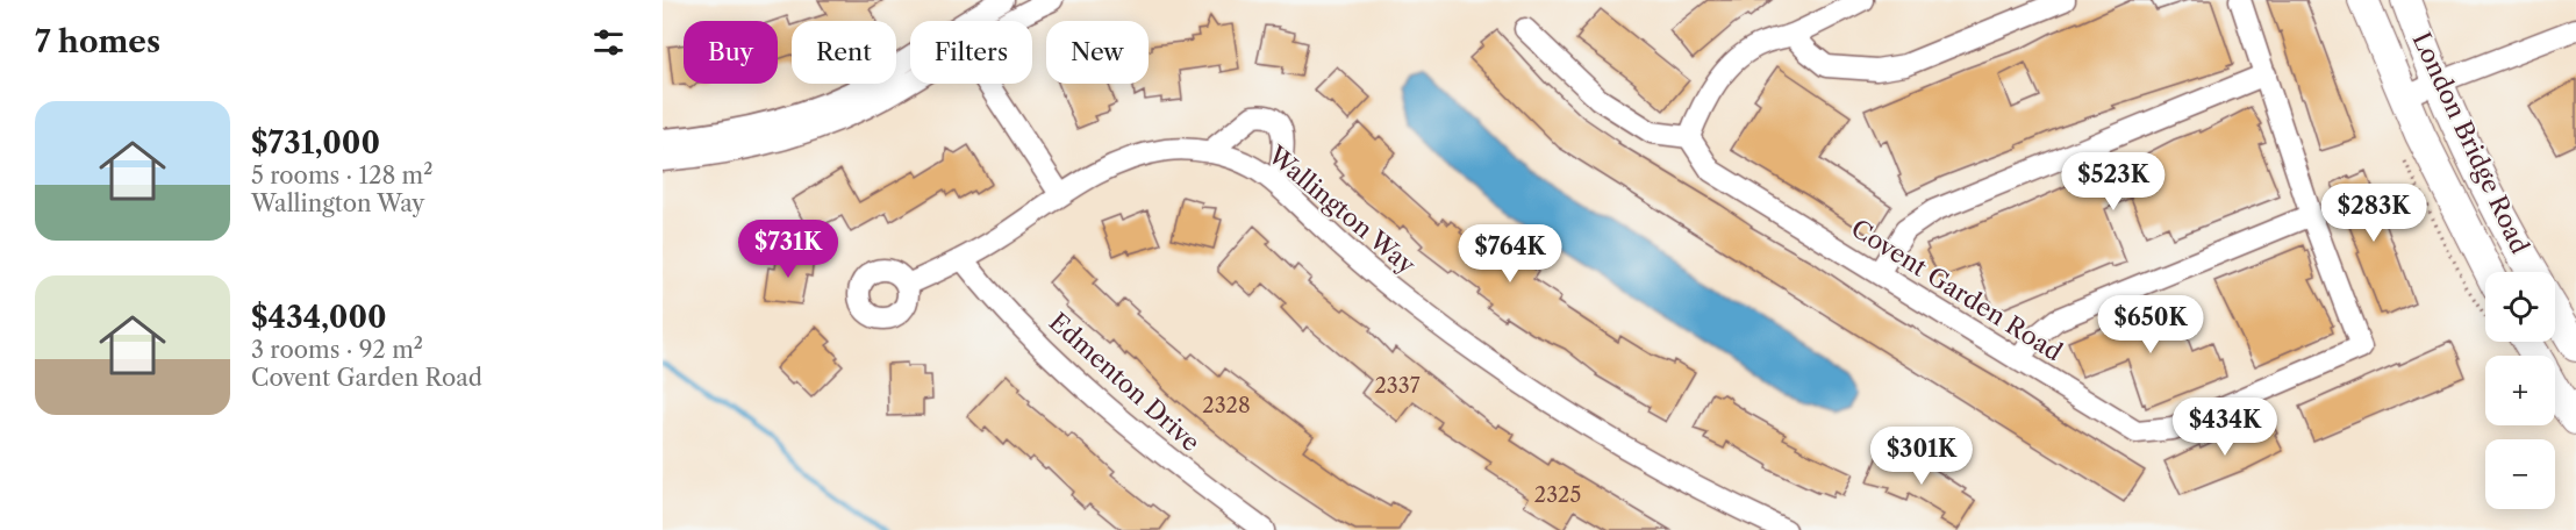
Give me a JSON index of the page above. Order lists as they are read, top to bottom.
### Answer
{
  "streets": {
    "main road": ["London Bridge Road"],
    "street": ["Wallington Way", "Covent Garden Road", "Edmenton Drive"]
  },
  "crossings": [
    ["Wallington Way", "Edmenton Drive"]
  ],
  "house_numbers": ["2337", "2328", "2325"],
  "page": {
    "heading": "7 homes",
    "chip": [
      "Buy",
      "Rent",
      "Filters",
      "New"
    ],
    "list": [
      {
        "name": "$731,000",
        "note": "5 rooms · 128 m² · Wallington Way"
      },
      {
        "name": "$434,000",
        "note": "3 rooms · 92 m² · Covent Garden Road"
      }
    ],
    "price": [
      "$523K",
      "$283K",
      "$731K",
      "$764K",
      "$650K",
      "$434K",
      "$301K"
    ],
    "map_buttons": ["+", "−"]
  }
}
